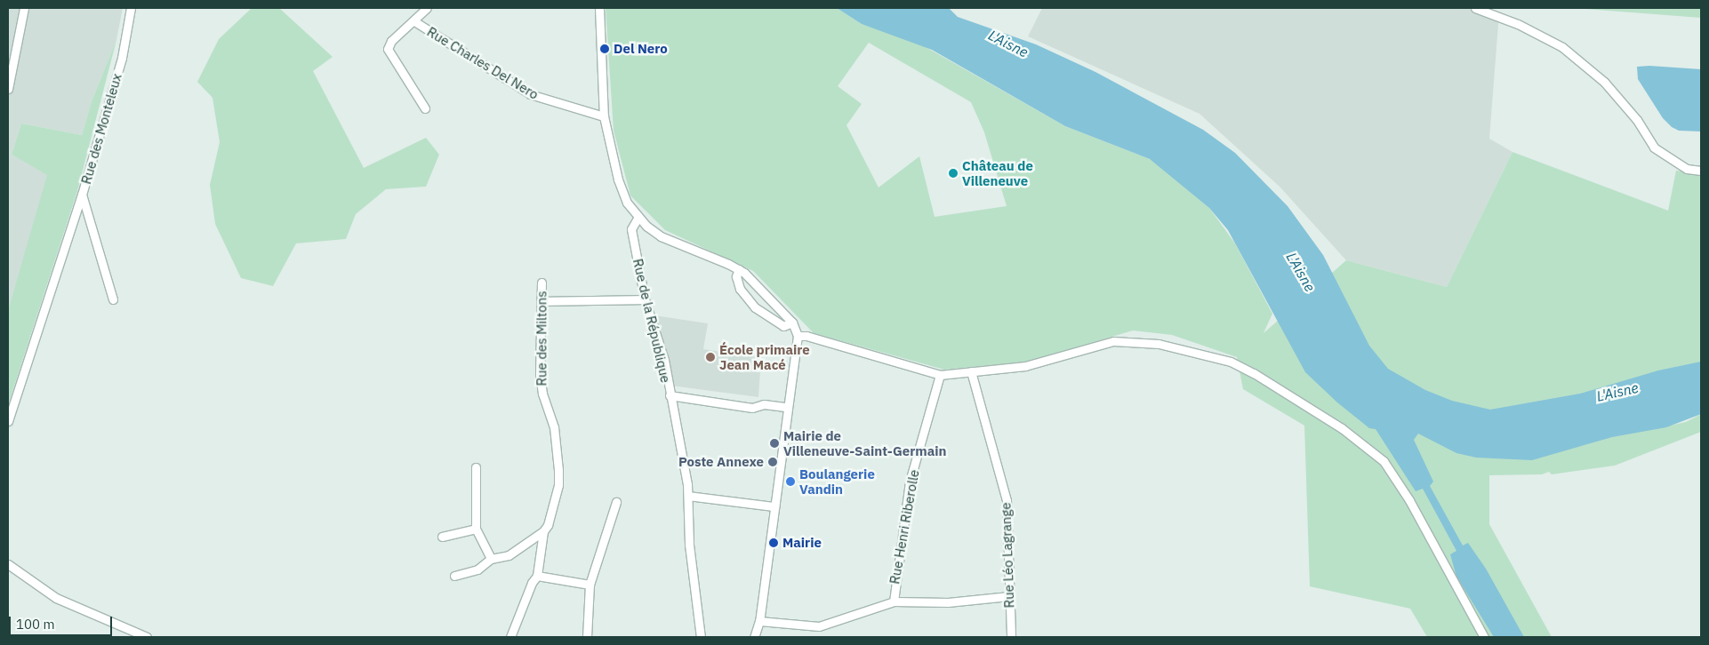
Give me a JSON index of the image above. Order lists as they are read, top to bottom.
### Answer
{
  "streets": {
    "street": [
      "Rue Charles Del Nero",
      "Rue des Monteleux",
      "Rue de la République",
      "Rue des Miltons",
      "Rue Henri Riberolle",
      "Rue Léo Lagrange"
    ]
  },
  "water": ["L'Aisne"],
  "places": [
    "Del Nero",
    "Château de Villeneuve",
    "École primaire Jean Macé",
    "Mairie de Villeneuve-Saint-Germain",
    "Poste Annexe",
    "Boulangerie Vandin",
    "Mairie"
  ],
  "scale_bar": "100 m"
}
